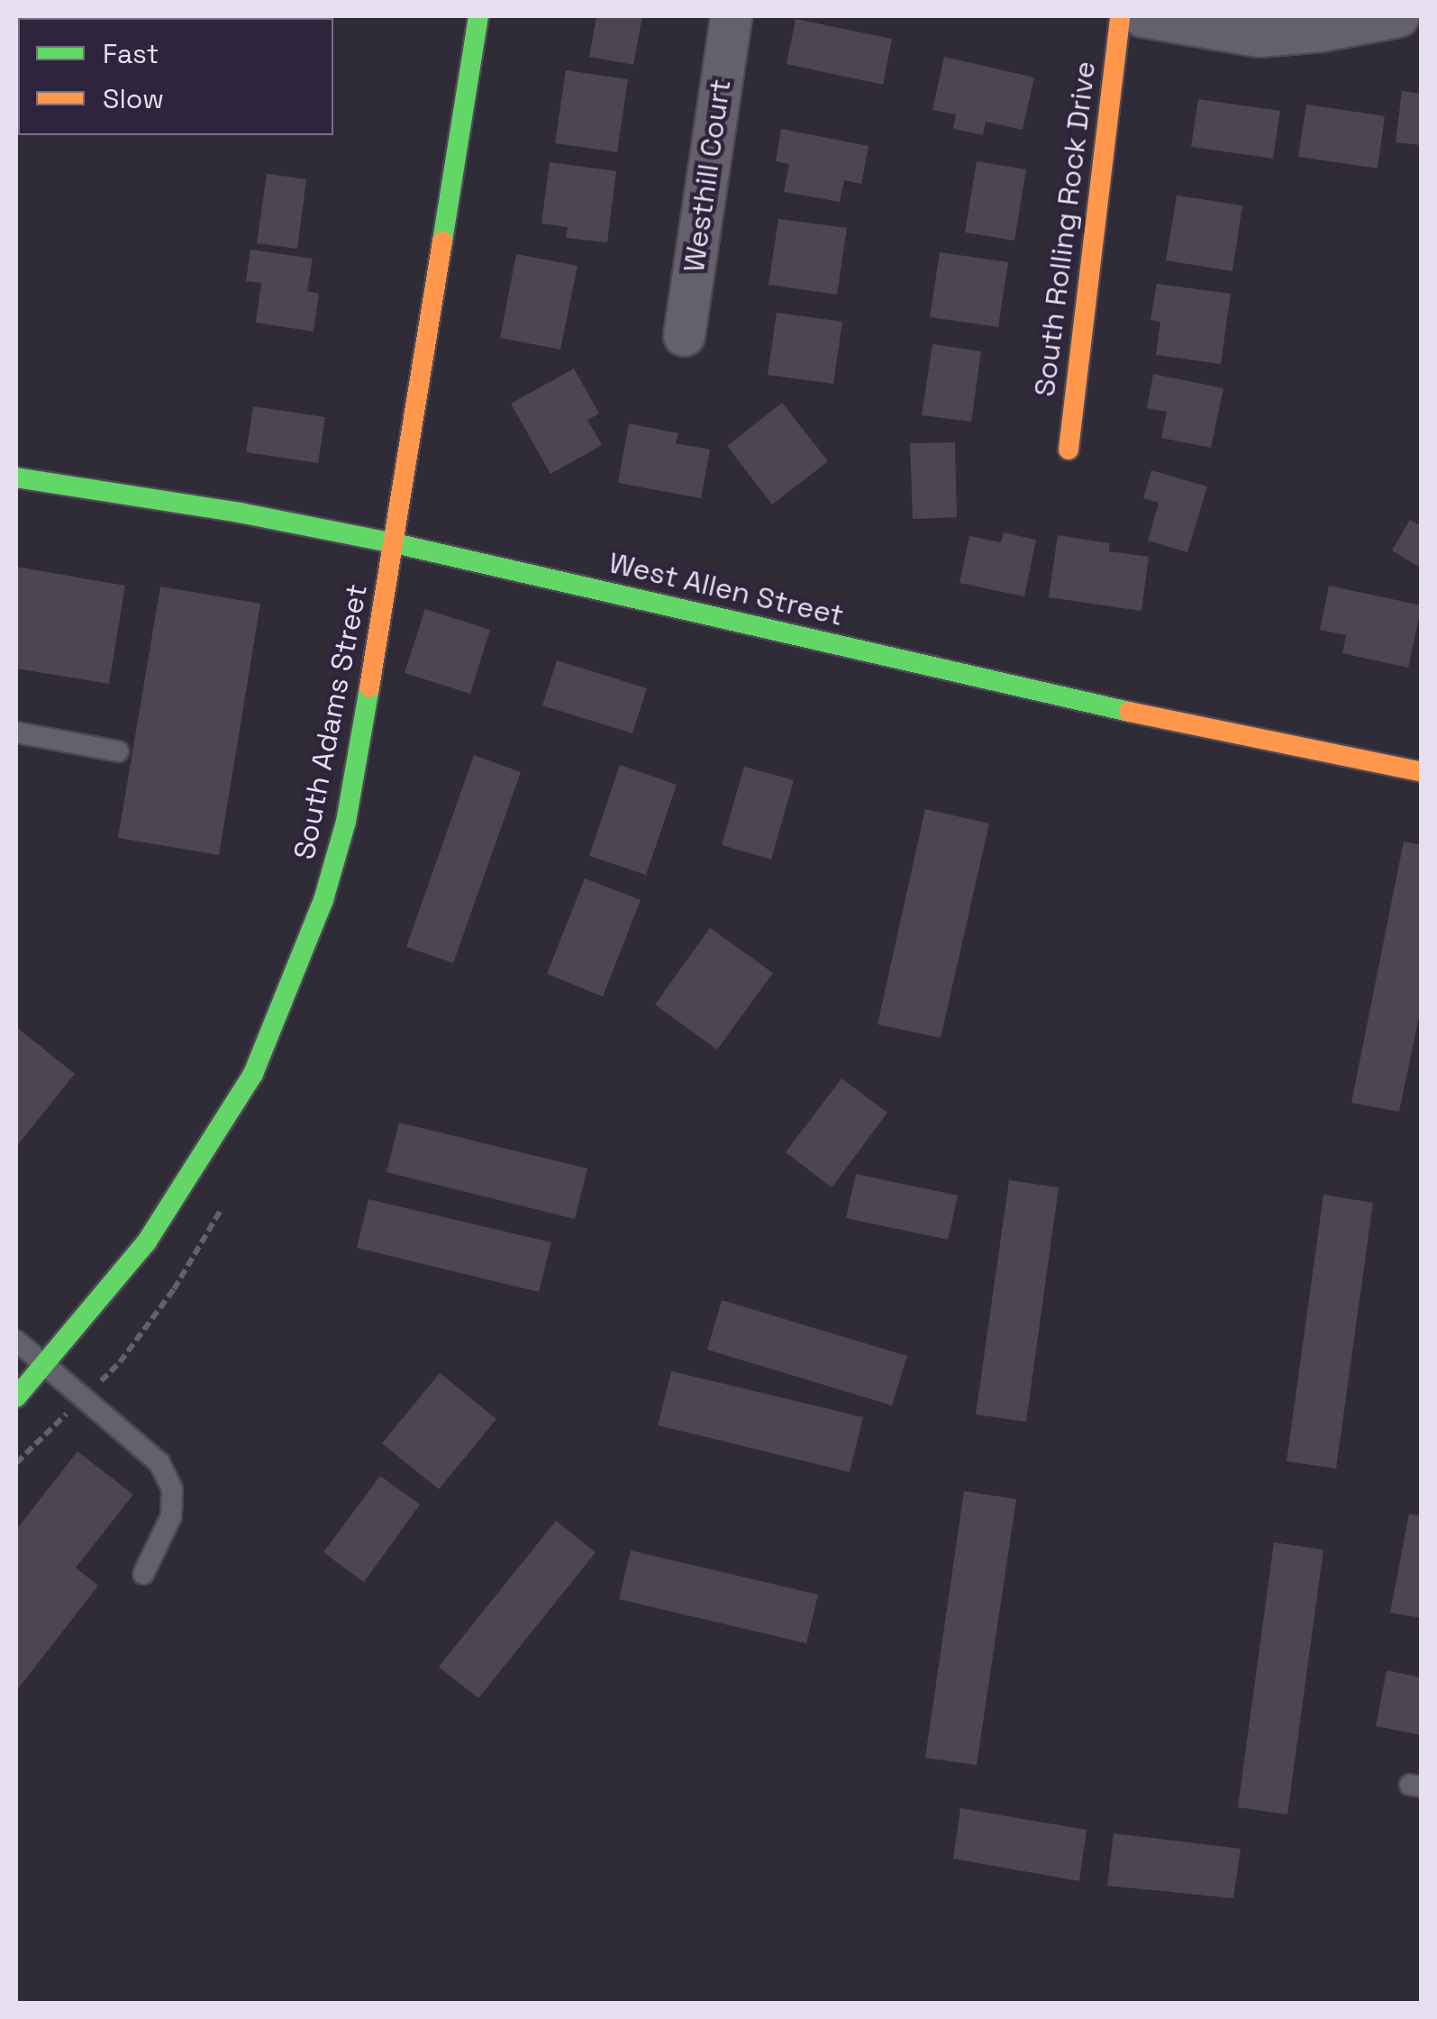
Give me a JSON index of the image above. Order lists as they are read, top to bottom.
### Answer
{
  "streets": {
    "street": [
      "Westhill Court",
      "South Rolling Rock Drive",
      "West Allen Street",
      "South Adams Street"
    ]
  },
  "crossings": [
    ["West Allen Street", "South Adams Street"]
  ],
  "legend": ["Fast", "Slow"]
}
